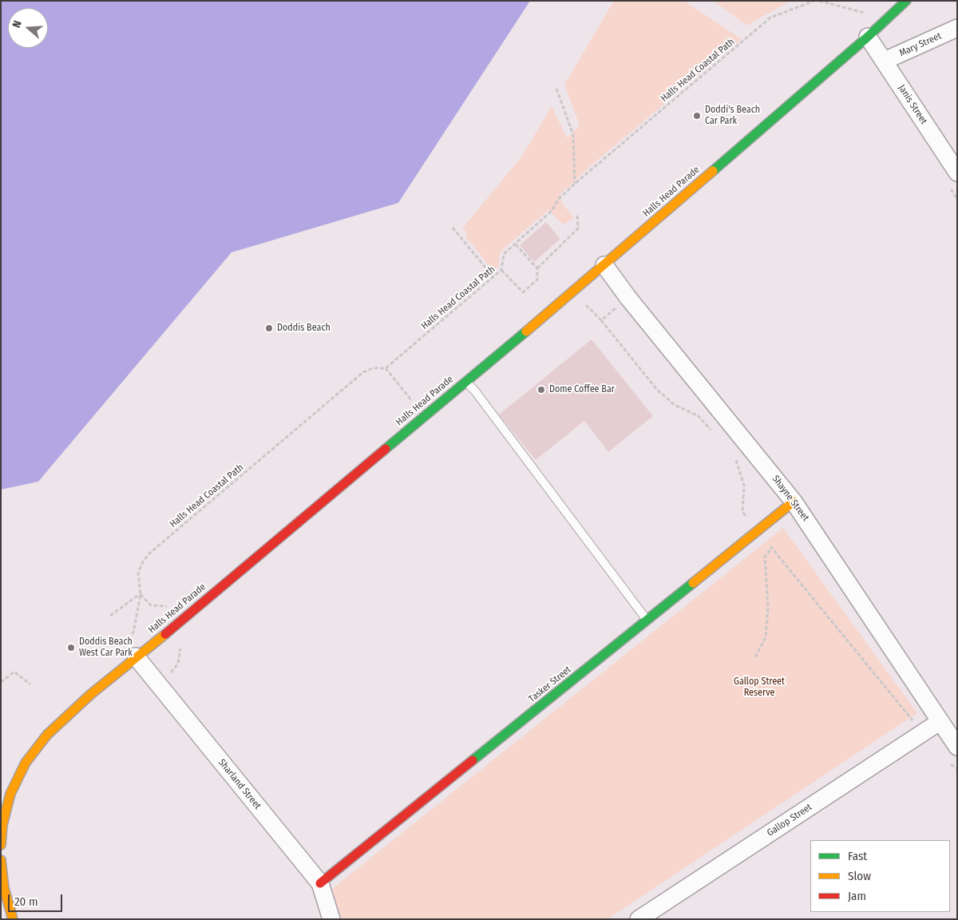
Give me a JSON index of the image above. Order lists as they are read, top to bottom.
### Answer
{
  "streets": {
    "street": [
      "Mary Street",
      "Janis Street",
      "Halls Head Parade",
      "Shayne Street",
      "Tasker Street",
      "Sharland Street",
      "Gallop Street"
    ],
    "path": ["Halls Head Coastal Path"]
  },
  "crossings": [
    ["Mary Street", "Janis Street"],
    ["Janis Street", "Halls Head Parade"],
    ["Halls Head Parade", "Shayne Street"],
    ["Halls Head Parade", "Sharland Street"],
    ["Shayne Street", "Tasker Street"],
    ["Shayne Street", "Gallop Street"],
    ["Tasker Street", "Sharland Street"]
  ],
  "parks": ["Gallop Street Reserve"],
  "places": [
    "Doddi's Beach Car Park",
    "Doddis Beach",
    "Dome Coffee Bar",
    "Doddis Beach West Car Park"
  ],
  "legend": ["Fast", "Slow", "Jam"],
  "scale_bar": "20 m",
  "north": "left"
}
